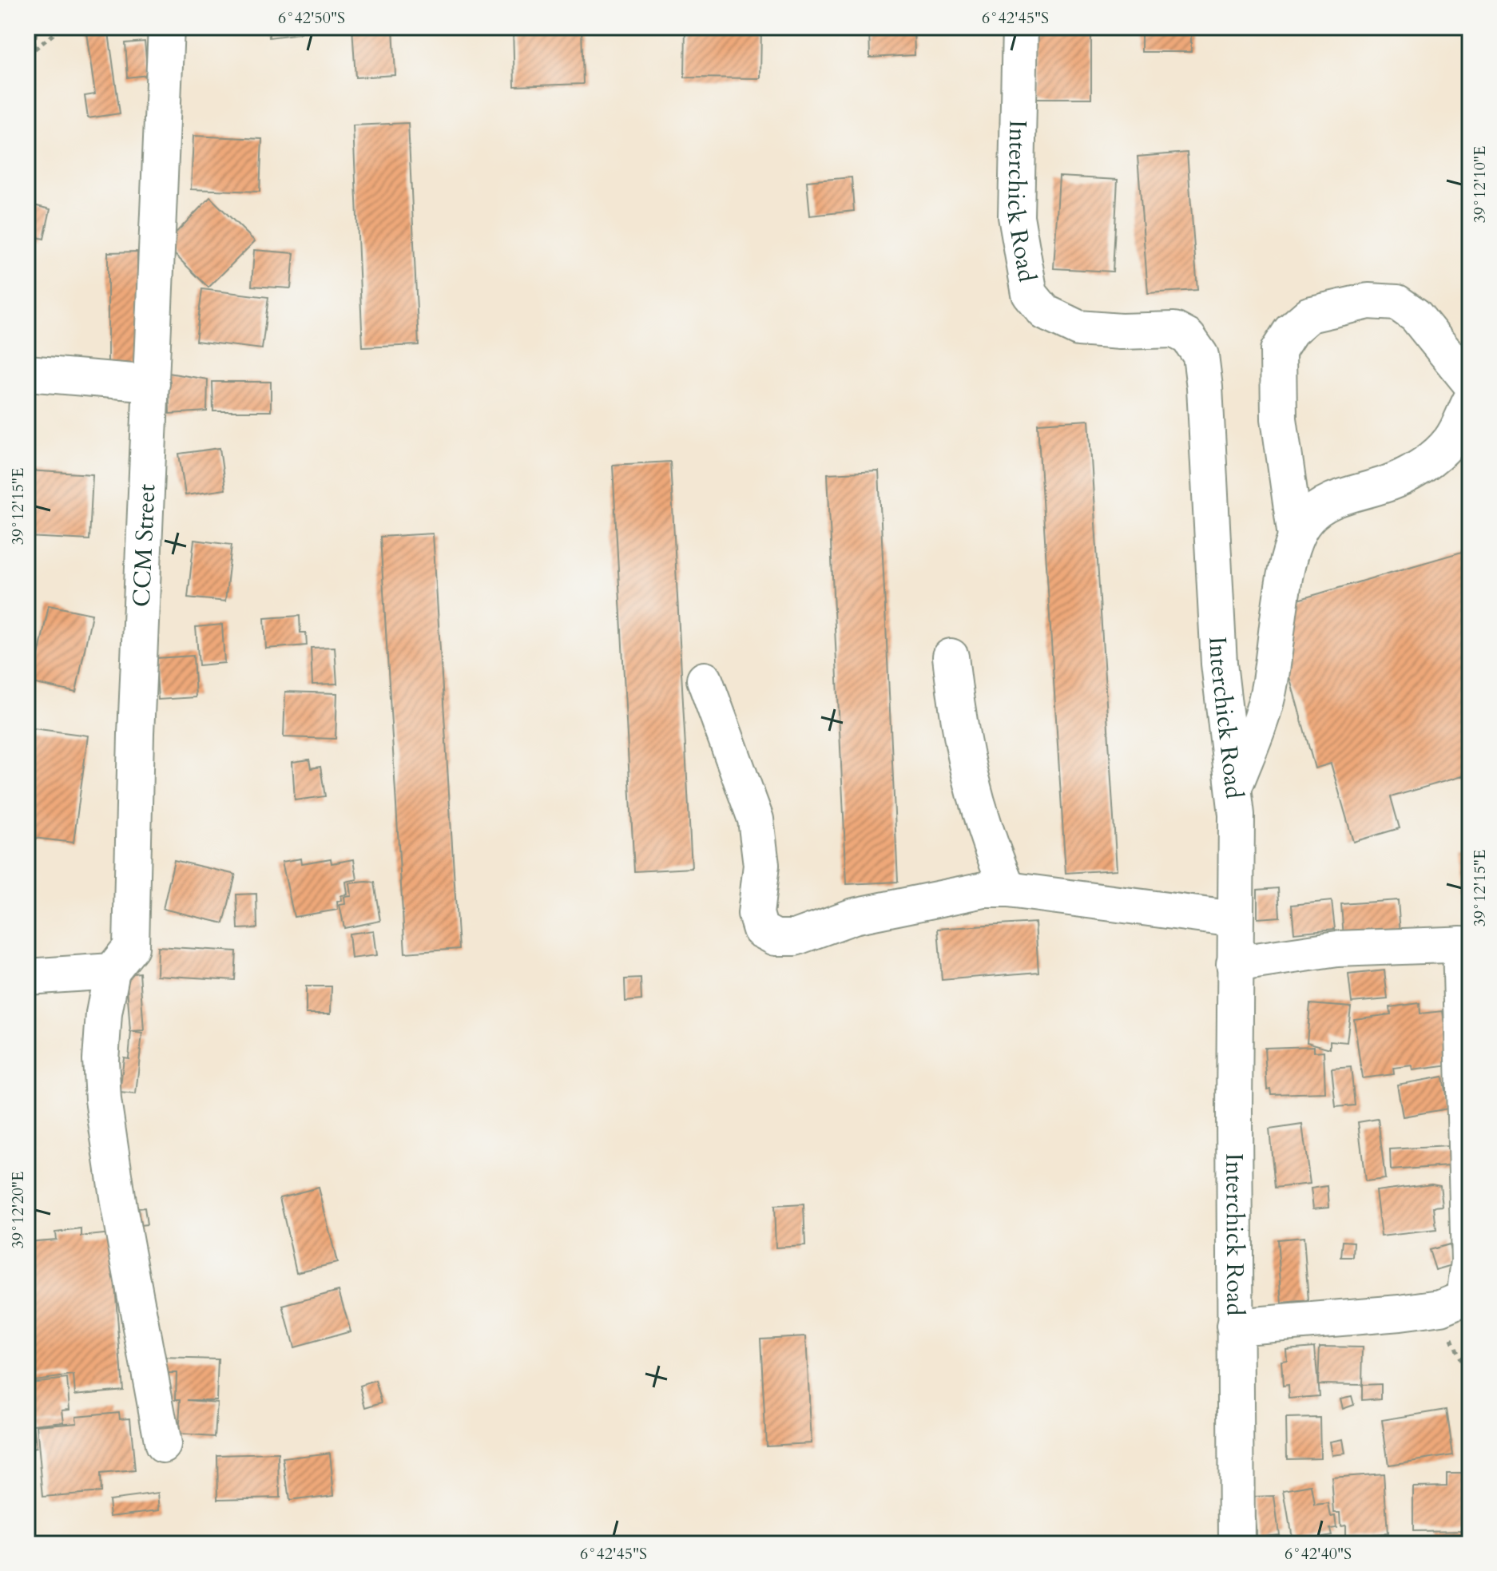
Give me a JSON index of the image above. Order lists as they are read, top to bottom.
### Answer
{
  "streets": {
    "street": ["Interchick Road", "CCM Street"]
  },
  "coordinates": [
    "6°42'50\"S",
    "6°42'45\"S",
    "39°12'10\"E",
    "39°12'15\"E",
    "39°12'20\"E",
    "6°42'40\"S"
  ]
}
